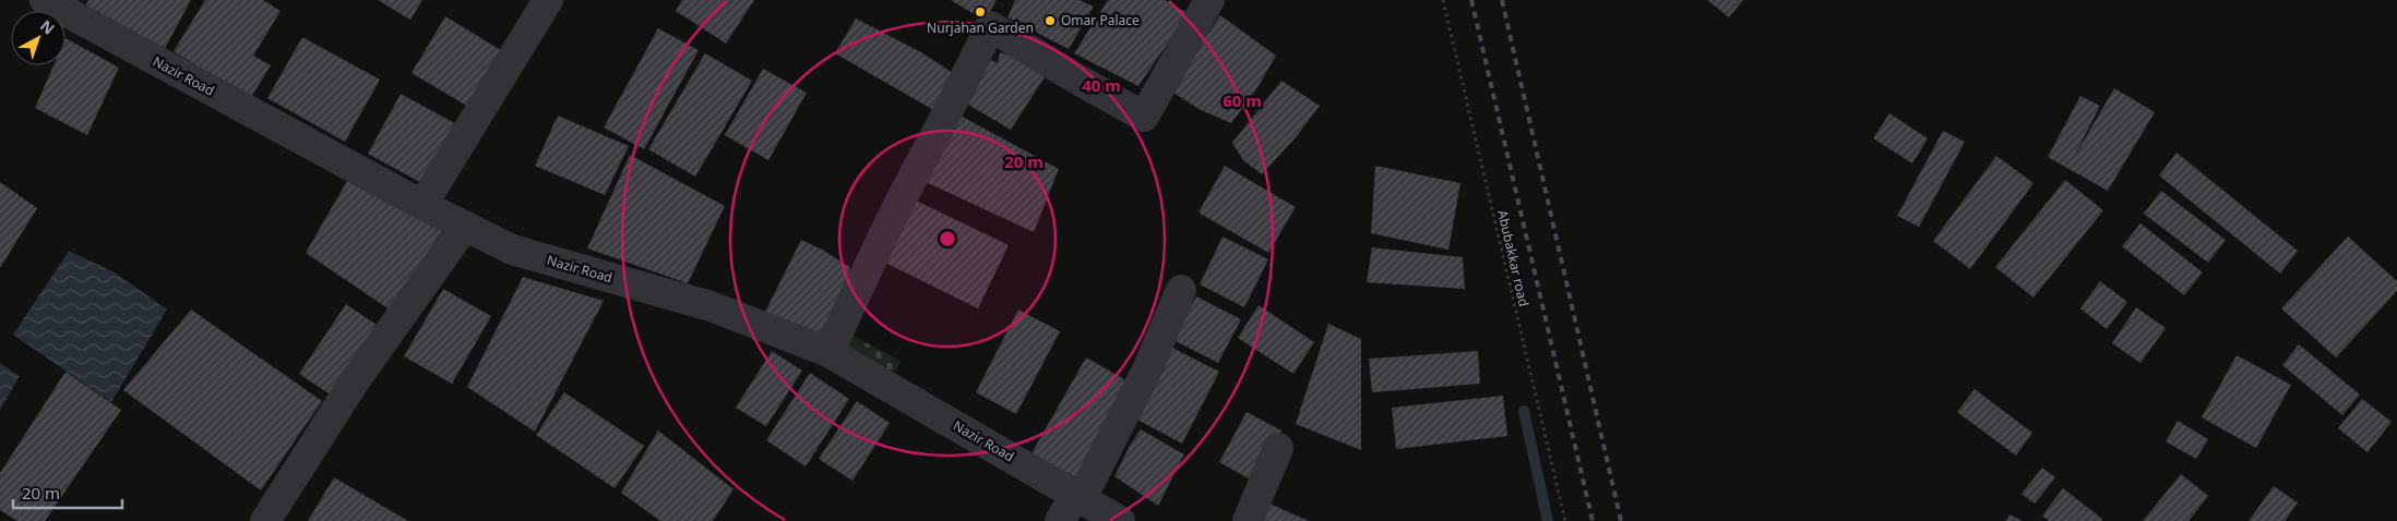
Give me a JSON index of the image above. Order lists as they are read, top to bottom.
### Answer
{
  "streets": {
    "street": ["Nazir Road"],
    "path": ["Abubakkar road"]
  },
  "places": ["Nurjahan Garden", "Omar Palace"],
  "scale_bar": "20 m",
  "north": "top right",
  "rings": ["40 m", "60 m", "20 m"]
}
